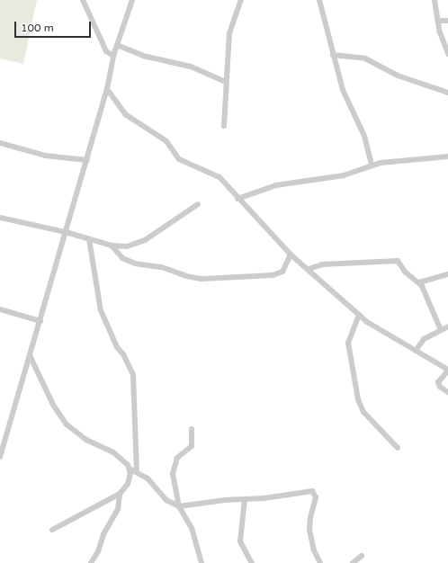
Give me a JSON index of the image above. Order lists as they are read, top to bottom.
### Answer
{
  "scale_bar": "100 m"
}
